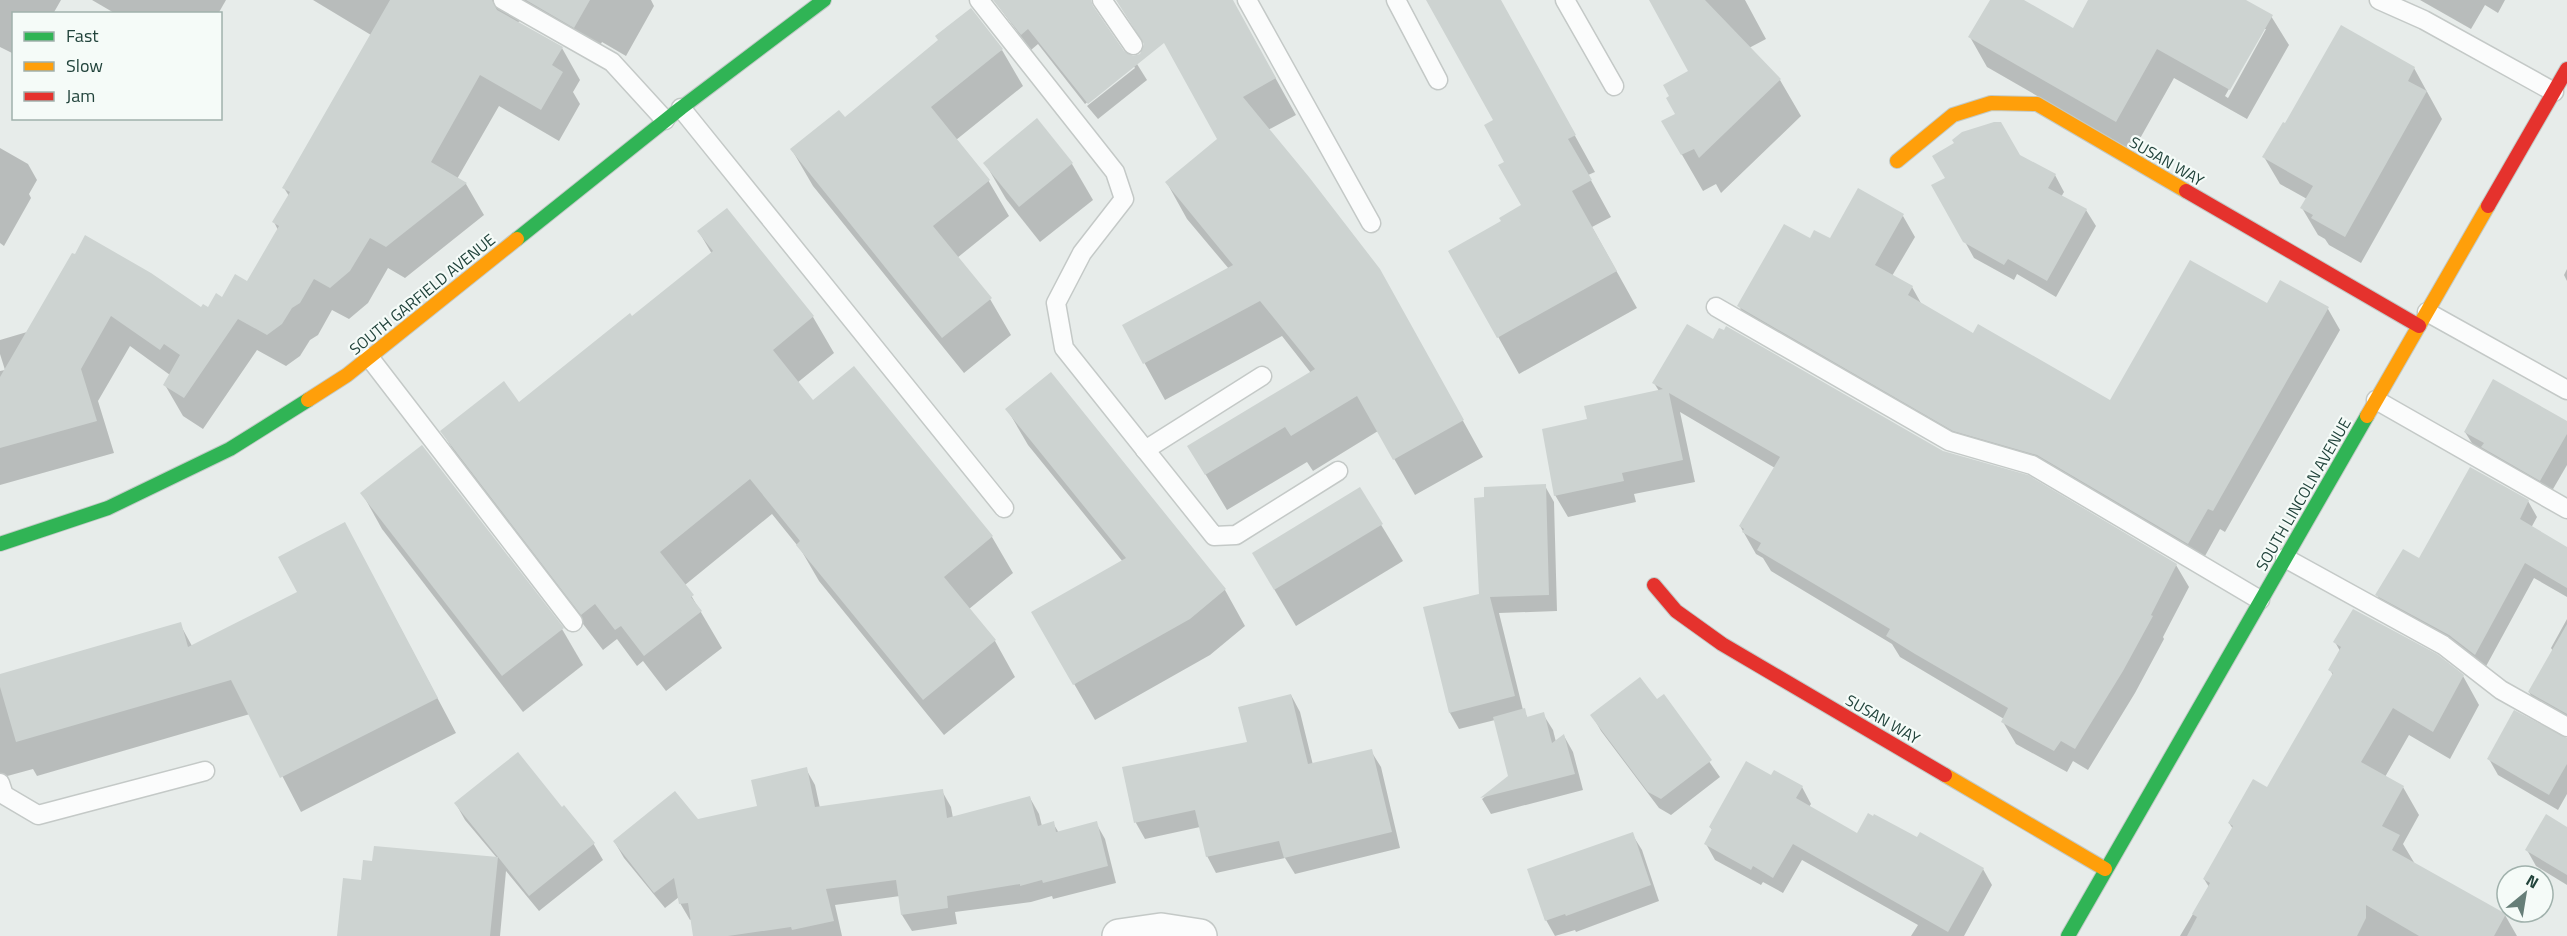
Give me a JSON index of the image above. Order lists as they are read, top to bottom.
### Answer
{
  "streets": {
    "street": ["SUSAN WAY", "SOUTH GARFIELD AVENUE", "SOUTH LINCOLN AVENUE"]
  },
  "crossings": [
    ["SUSAN WAY", "SOUTH LINCOLN AVENUE"]
  ],
  "legend": ["Fast", "Slow", "Jam"],
  "north": "top right"
}
